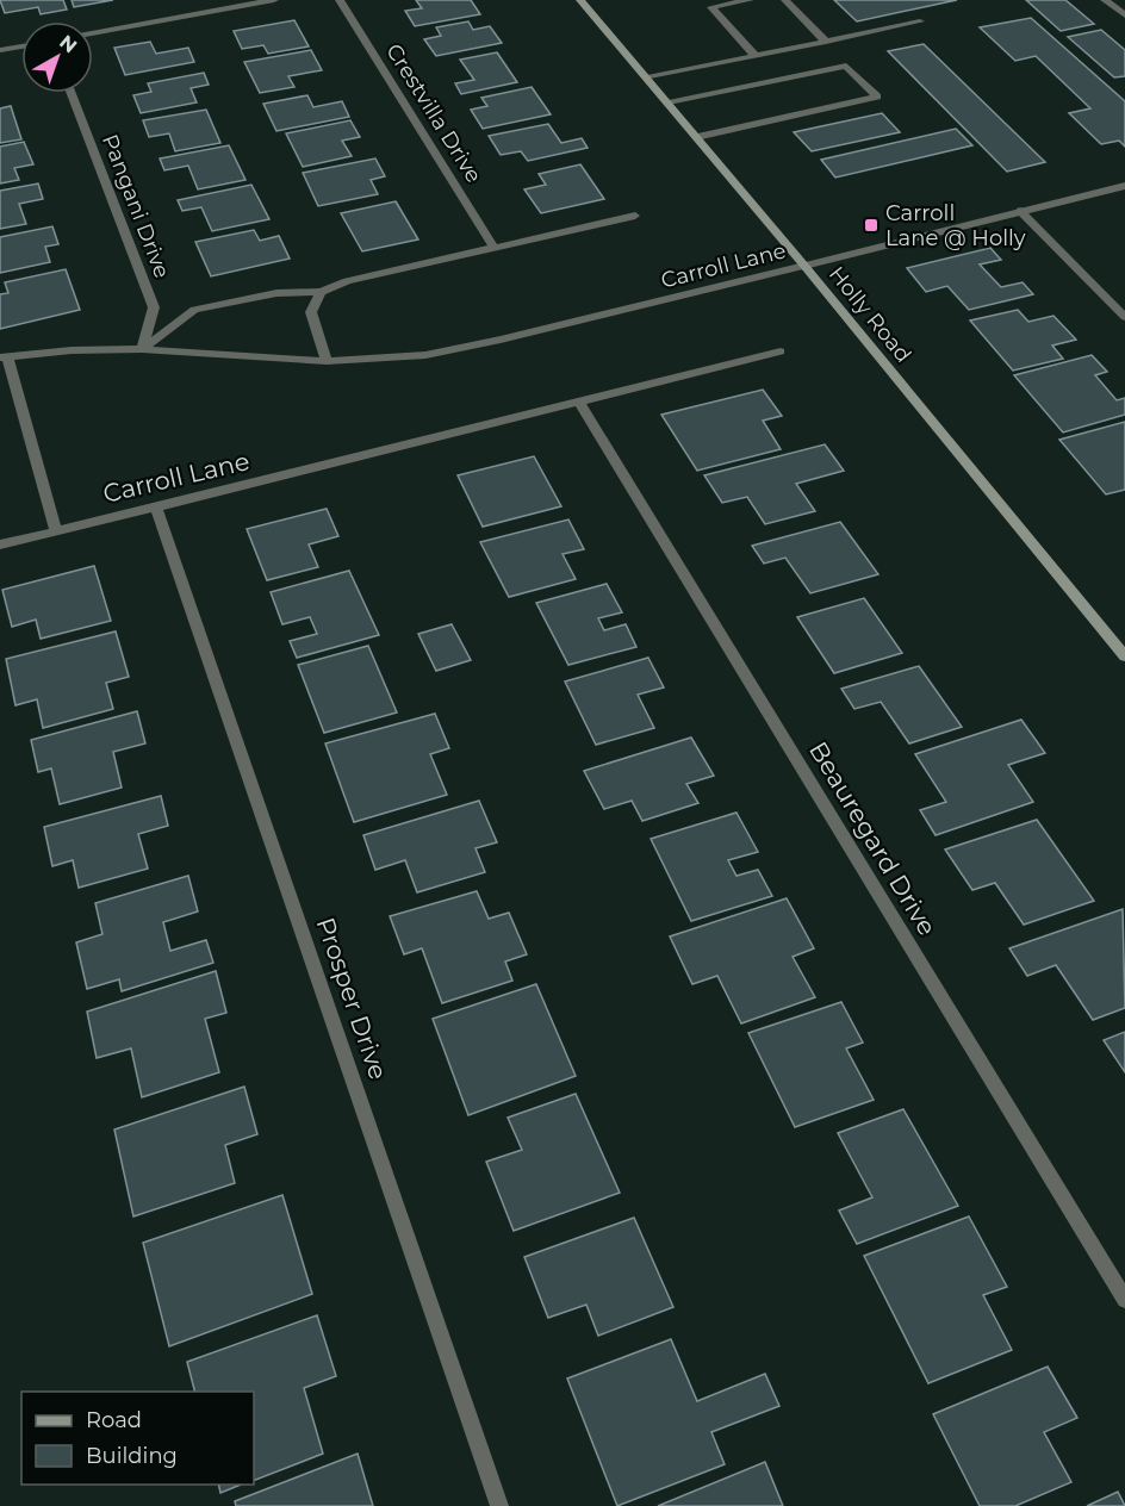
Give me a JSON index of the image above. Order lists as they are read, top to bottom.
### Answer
{
  "streets": {
    "main road": ["Holly Road"],
    "street": [
      "Crestvilla Drive",
      "Pangani Drive",
      "Carroll Lane",
      "Beauregard Drive",
      "Prosper Drive"
    ]
  },
  "crossings": [
    ["Pangani Drive", "Carroll Lane"],
    ["Carroll Lane", "Holly Road"],
    ["Carroll Lane", "Beauregard Drive"],
    ["Carroll Lane", "Prosper Drive"]
  ],
  "places": {
    "transit": ["Carroll Lane @ Holly"]
  },
  "legend": ["Road", "Building"],
  "north": "top right"
}
